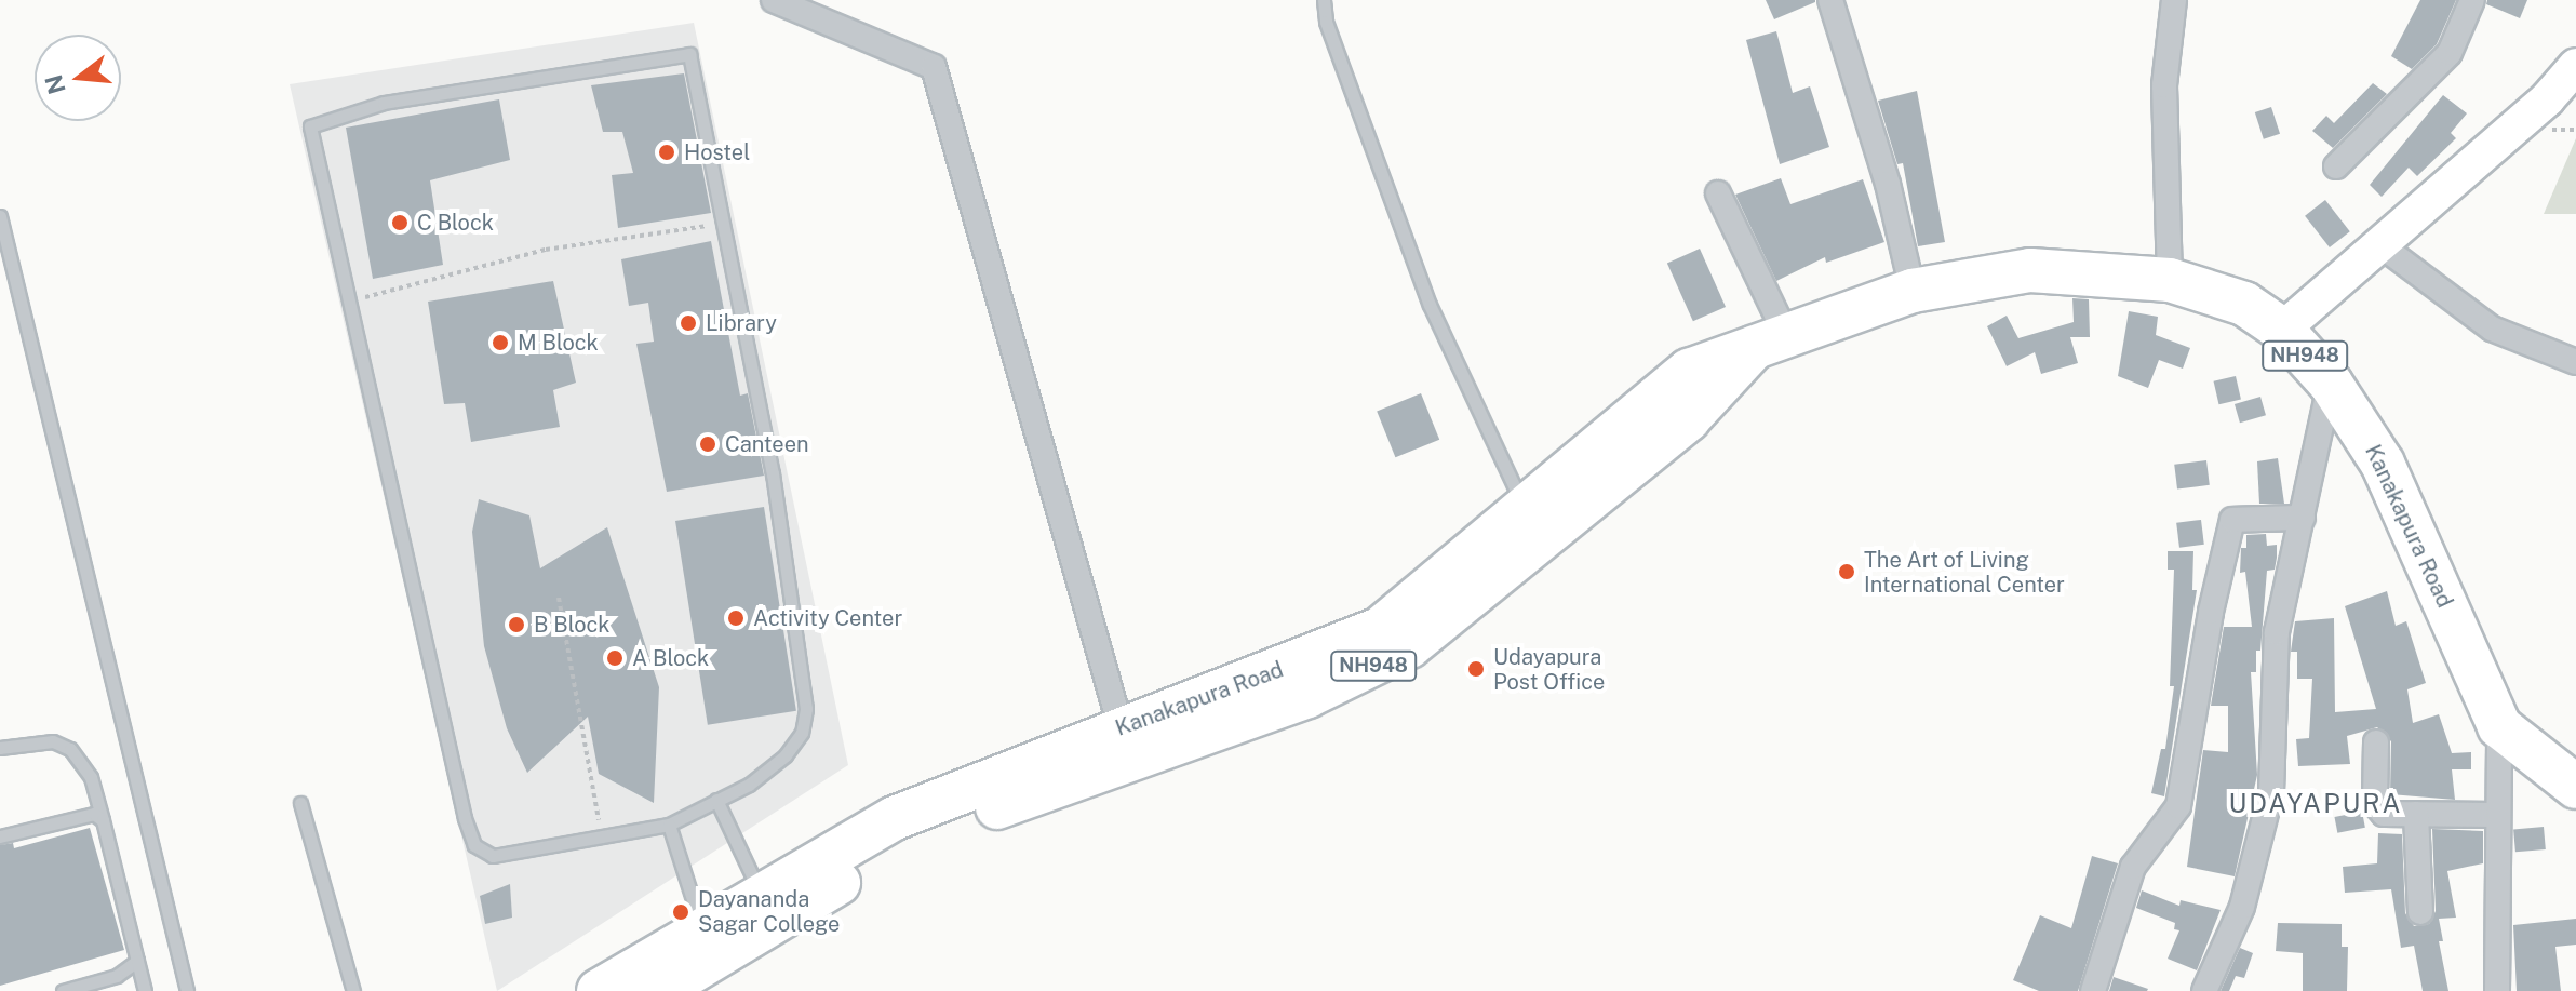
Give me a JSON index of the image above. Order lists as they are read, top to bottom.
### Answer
{
  "streets": {
    "highway": ["NH948", "Kanakapura Road"]
  },
  "districts": ["UDAYAPURA"],
  "places": [
    "Hostel",
    "C Block",
    "Library",
    "M Block",
    "Canteen",
    "The Art of Living International Center",
    "Activity Center",
    "B Block",
    "A Block",
    "Udayapura Post Office",
    "Dayananda Sagar College"
  ],
  "north": "left"
}
